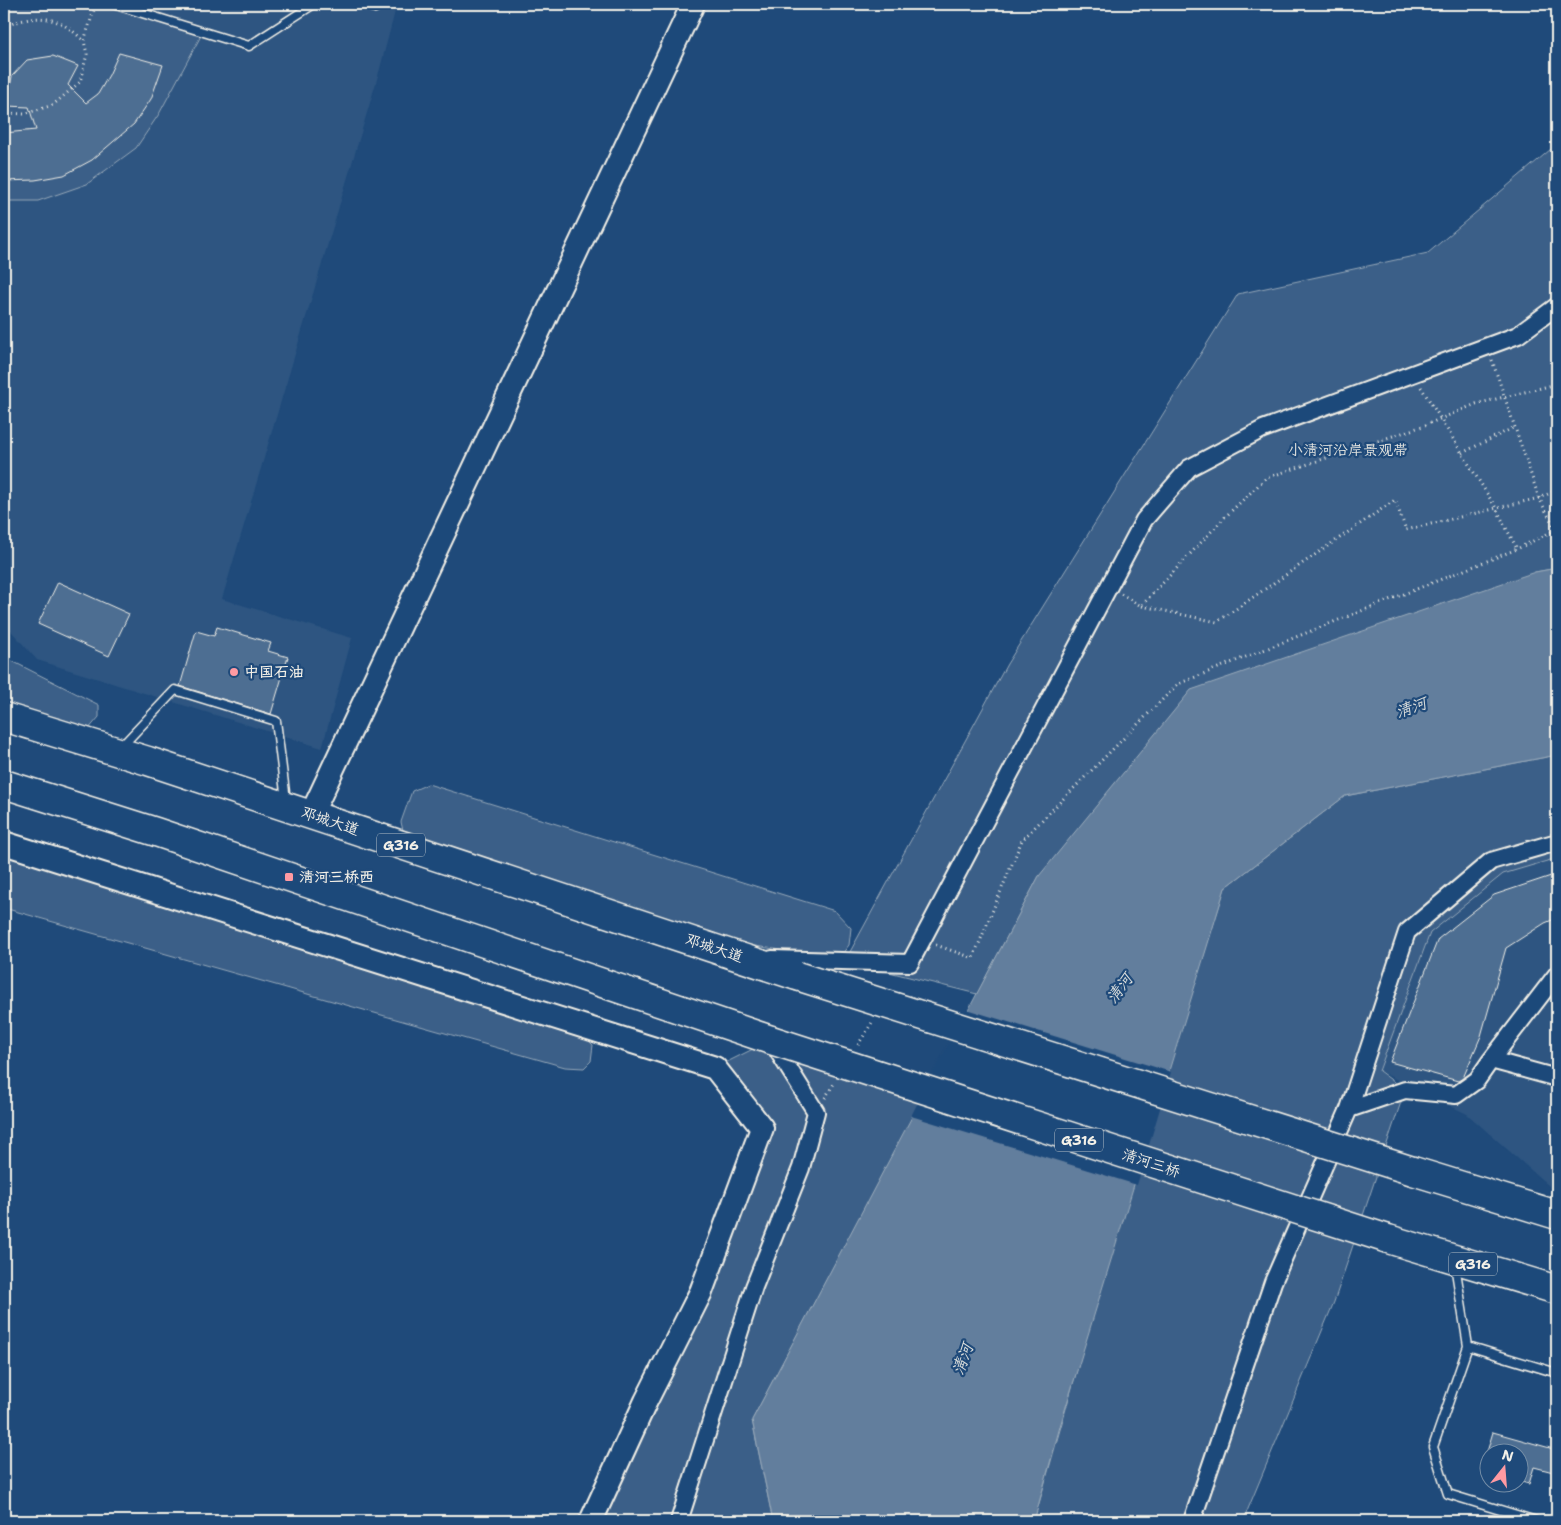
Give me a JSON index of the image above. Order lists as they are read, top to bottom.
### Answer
{
  "streets": {
    "highway": ["邓城大道", "G316", "清河三桥"]
  },
  "crossings": [
    ["邓城大道", "G316"],
    ["G316", "清河三桥"]
  ],
  "water": ["清河"],
  "parks": ["小清河沿岸景观带"],
  "places": {
    "other": ["中国石油"],
    "transit": ["清河三桥西"]
  },
  "north": "top"
}
